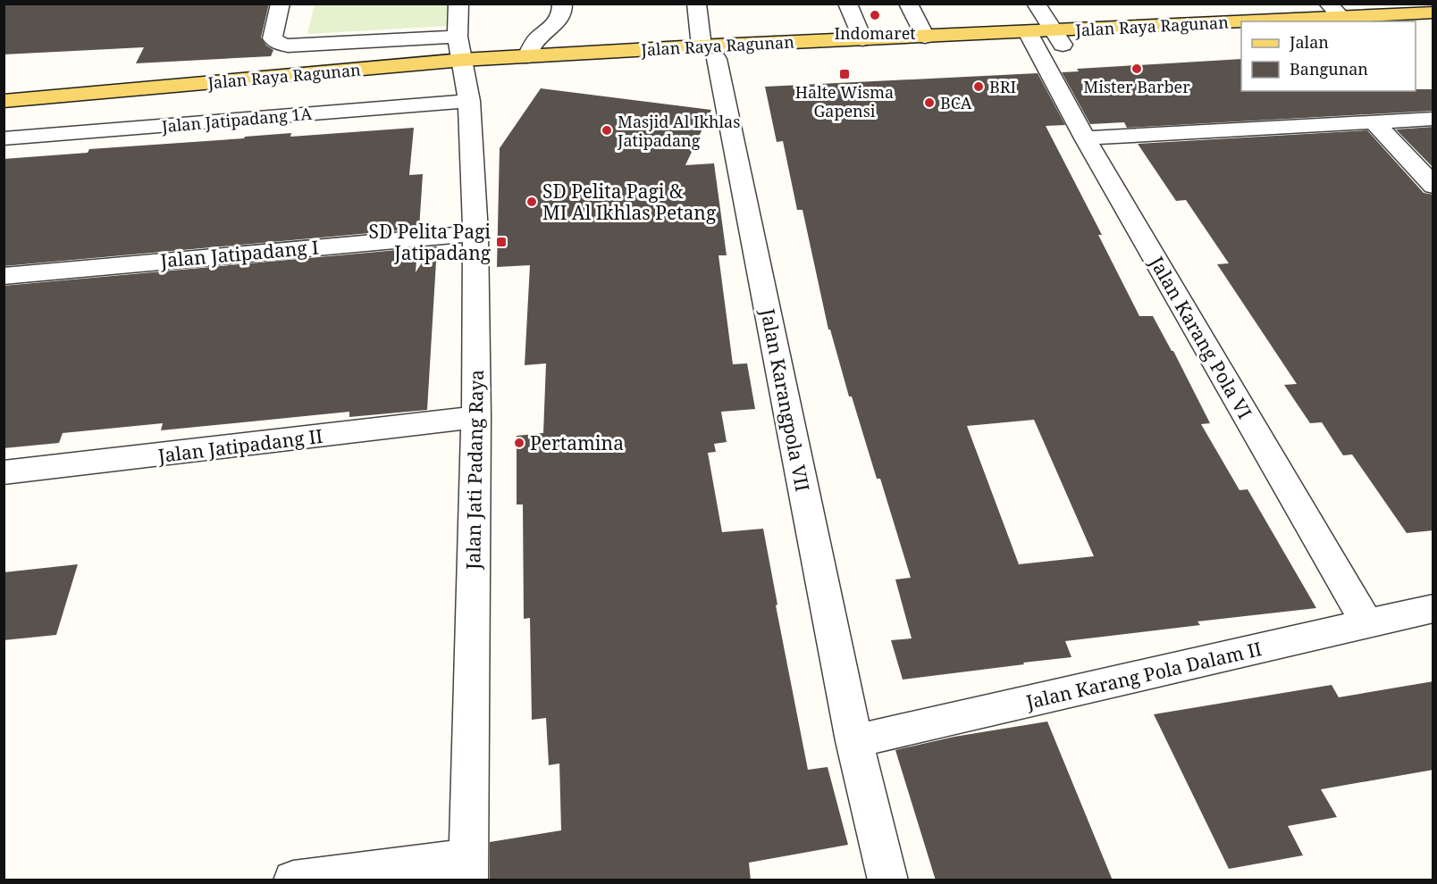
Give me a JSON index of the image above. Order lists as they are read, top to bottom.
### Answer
{
  "streets": {
    "main road": ["Jalan Raya Ragunan"],
    "street": [
      "Jalan Jatipadang 1A",
      "Jalan Jatipadang I",
      "Jalan Karang Pola VI",
      "Jalan Karangpola VII",
      "Jalan Jatipadang II",
      "Jalan Jati Padang Raya",
      "Jalan Karang Pola Dalam II"
    ]
  },
  "crossings": [
    ["Jalan Raya Ragunan", "Jalan Jatipadang 1A"],
    ["Jalan Raya Ragunan", "Jalan Karang Pola VI"],
    ["Jalan Raya Ragunan", "Jalan Karangpola VII"],
    ["Jalan Raya Ragunan", "Jalan Jati Padang Raya"],
    ["Jalan Jatipadang 1A", "Jalan Jati Padang Raya"],
    ["Jalan Jatipadang I", "Jalan Jati Padang Raya"],
    ["Jalan Karang Pola VI", "Jalan Karang Pola Dalam II"],
    ["Jalan Karangpola VII", "Jalan Karang Pola Dalam II"],
    ["Jalan Jatipadang II", "Jalan Jati Padang Raya"]
  ],
  "places": {
    "other": [
      "Indomaret",
      "Mister Barber",
      "BRI",
      "BCA",
      "Masjid Al Ikhlas Jatipadang",
      "SD Pelita Pagi & MI Al Ikhlas Petang",
      "Pertamina"
    ],
    "transit": ["Halte Wisma Gapensi", "SD Pelita Pagi Jatipadang"]
  },
  "legend": ["Jalan", "Bangunan"]
}
